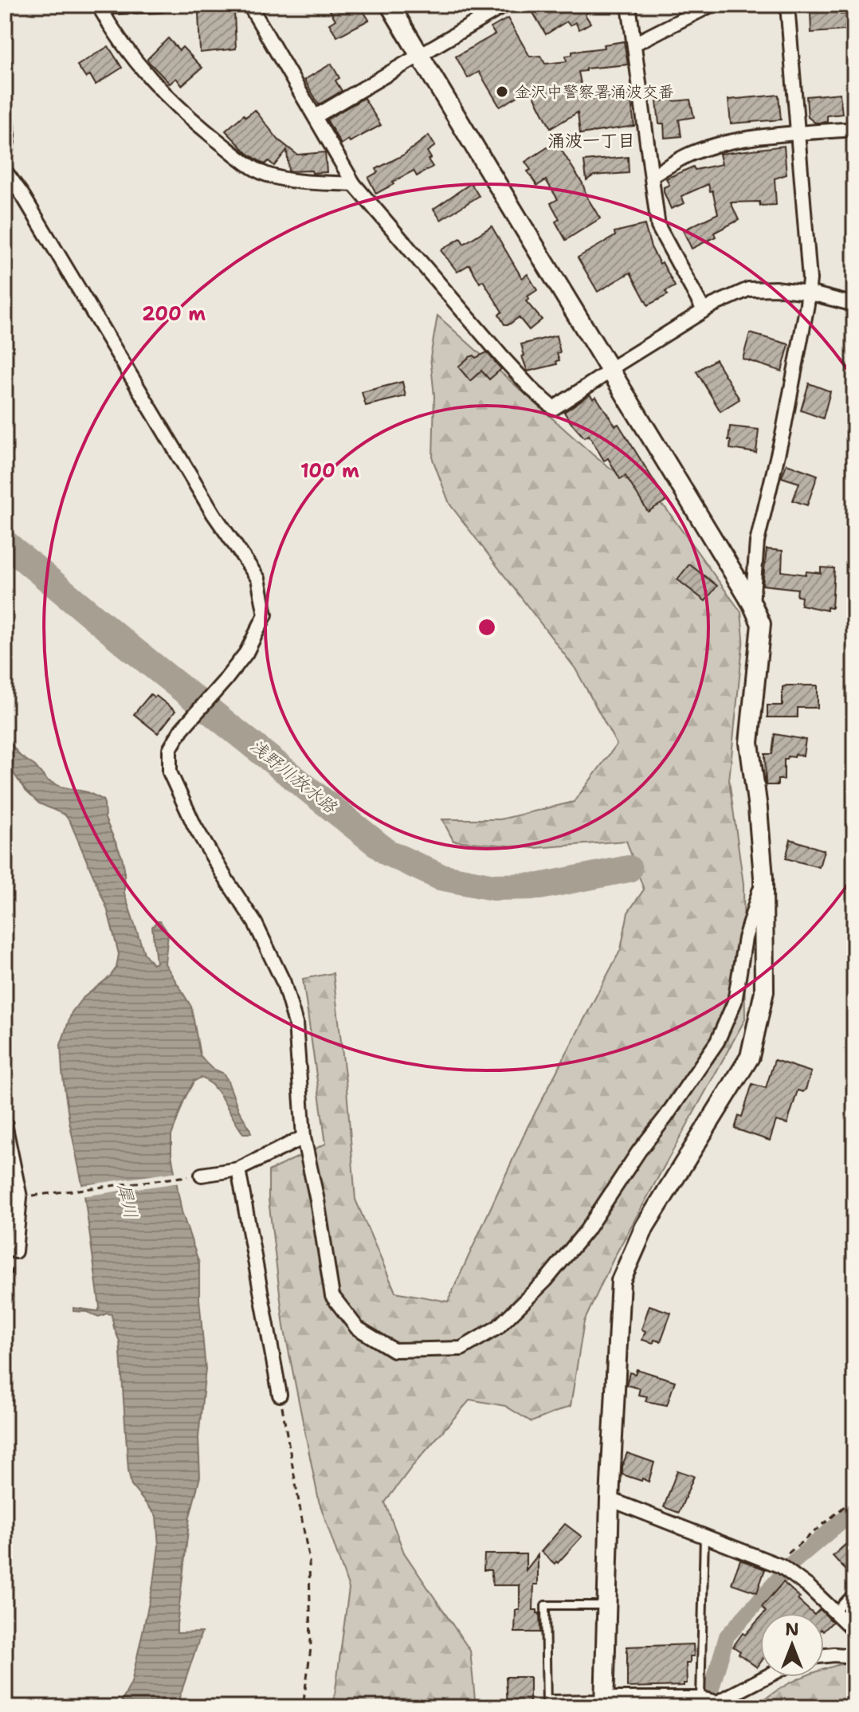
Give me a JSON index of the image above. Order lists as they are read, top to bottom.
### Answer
{
  "districts": ["涌波一丁目"],
  "water": ["浅野川放水路", "犀川"],
  "places": ["金沢中警察署涌波交番"],
  "north": "top",
  "rings": ["200 m", "100 m"]
}
